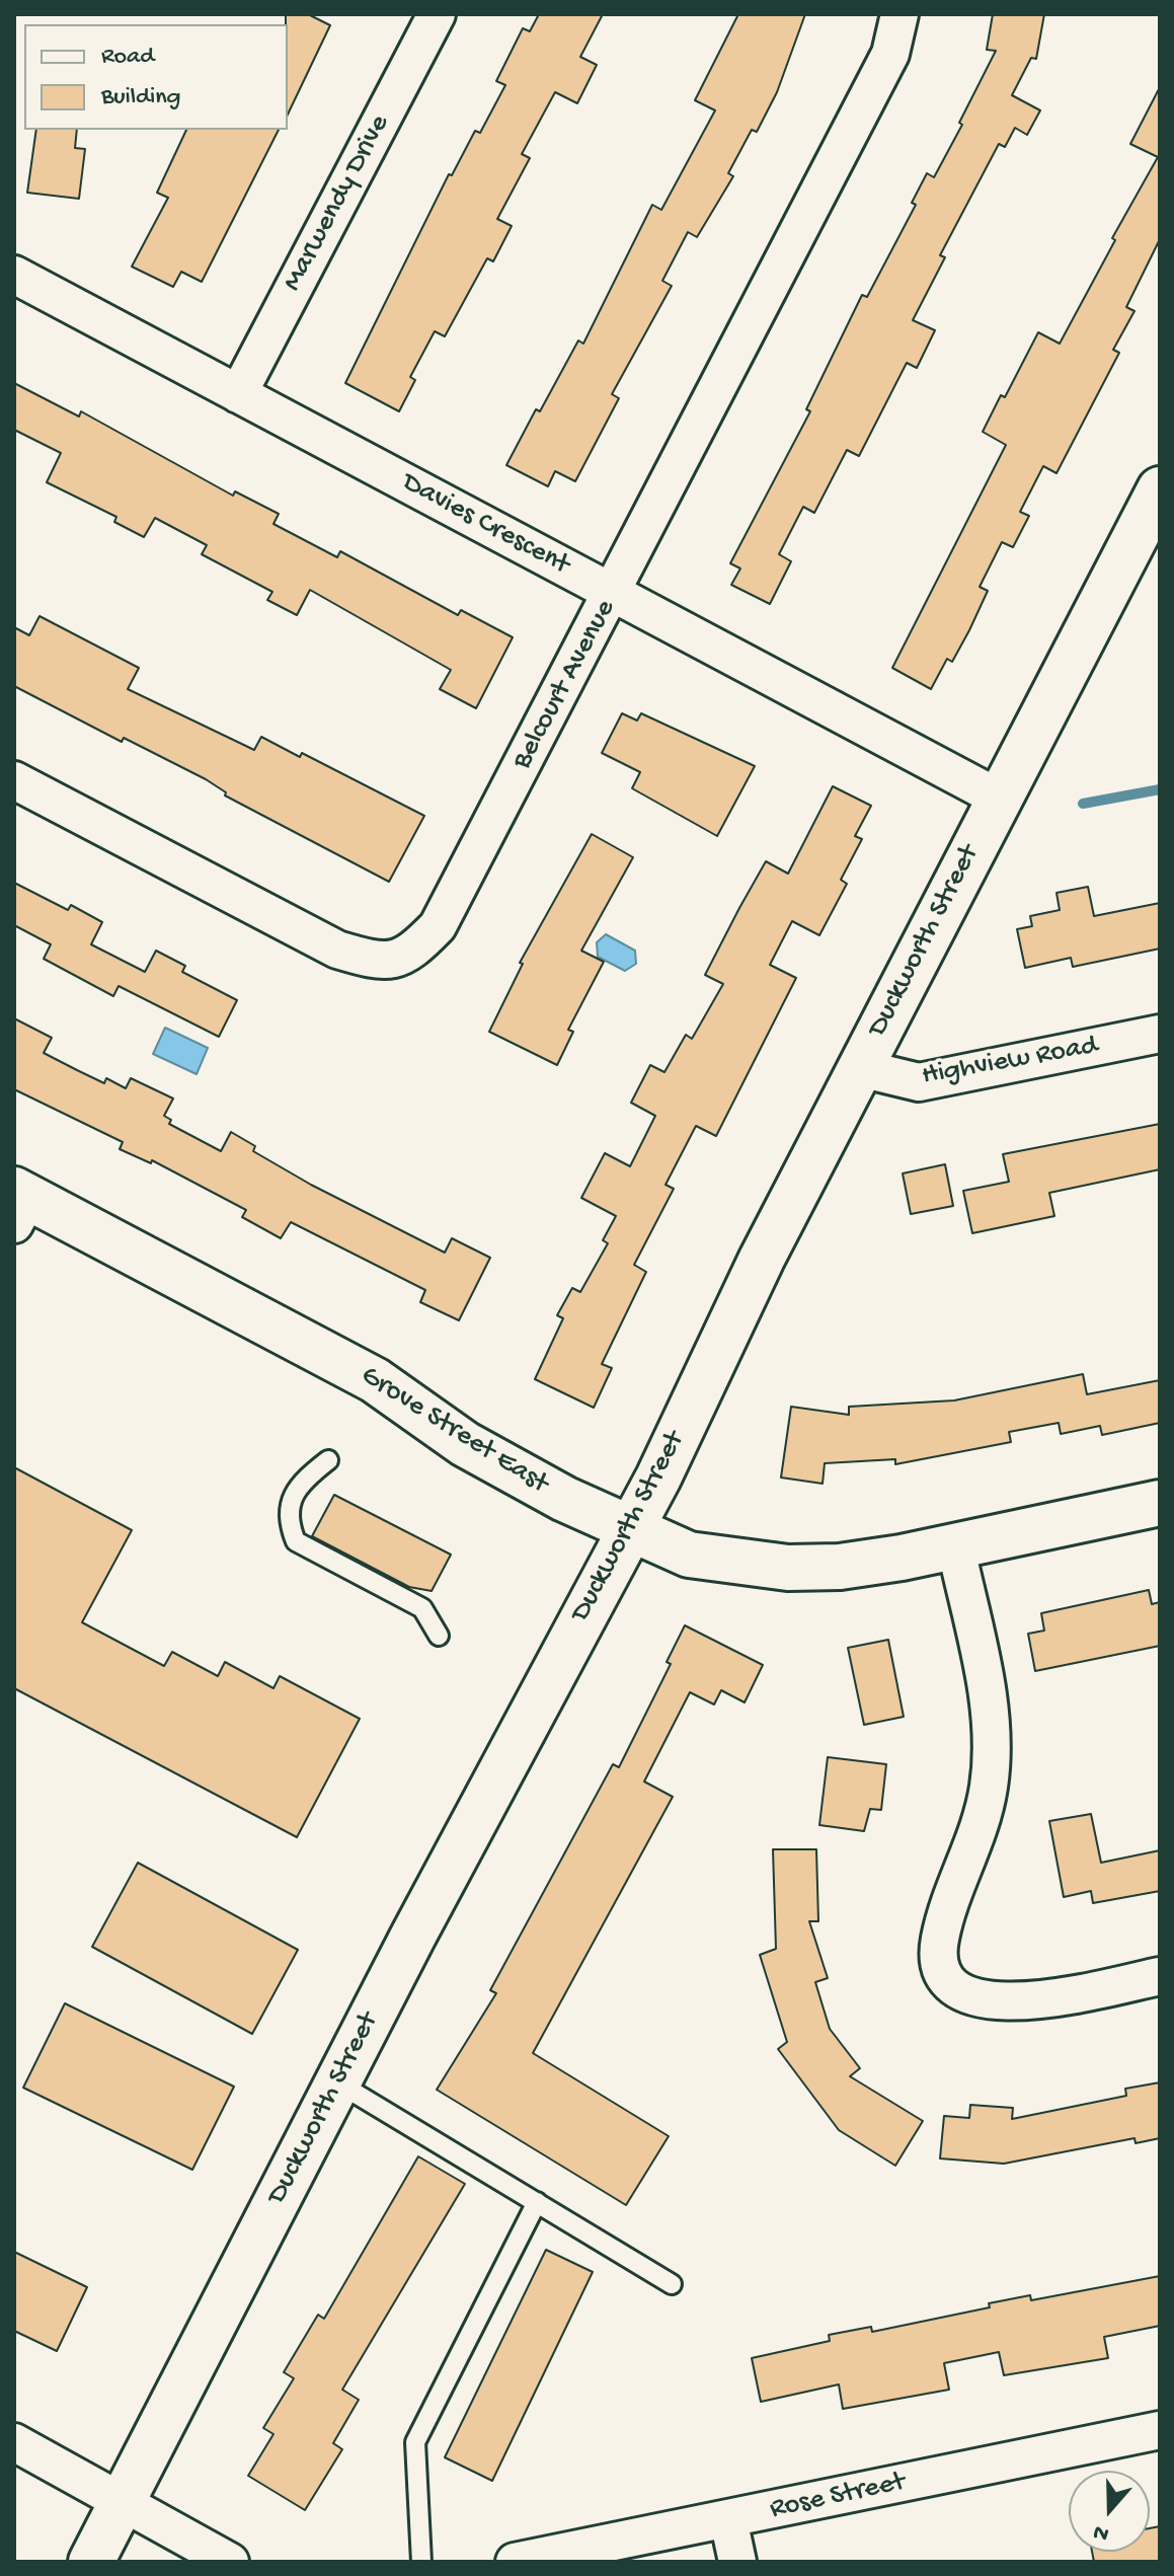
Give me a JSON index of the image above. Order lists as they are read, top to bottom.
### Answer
{
  "streets": {
    "main road": ["Duckworth Street", "Grove Street East"],
    "street": [
      "Marwendy Drive",
      "Davies Crescent",
      "Belcourt Avenue",
      "Highview Road",
      "Rose Street"
    ]
  },
  "crossings": [
    ["Marwendy Drive", "Davies Crescent"],
    ["Davies Crescent", "Belcourt Avenue"],
    ["Davies Crescent", "Duckworth Street"],
    ["Duckworth Street", "Highview Road"],
    ["Duckworth Street", "Grove Street East"]
  ],
  "legend": ["Road", "Building"],
  "north": "bottom"
}
